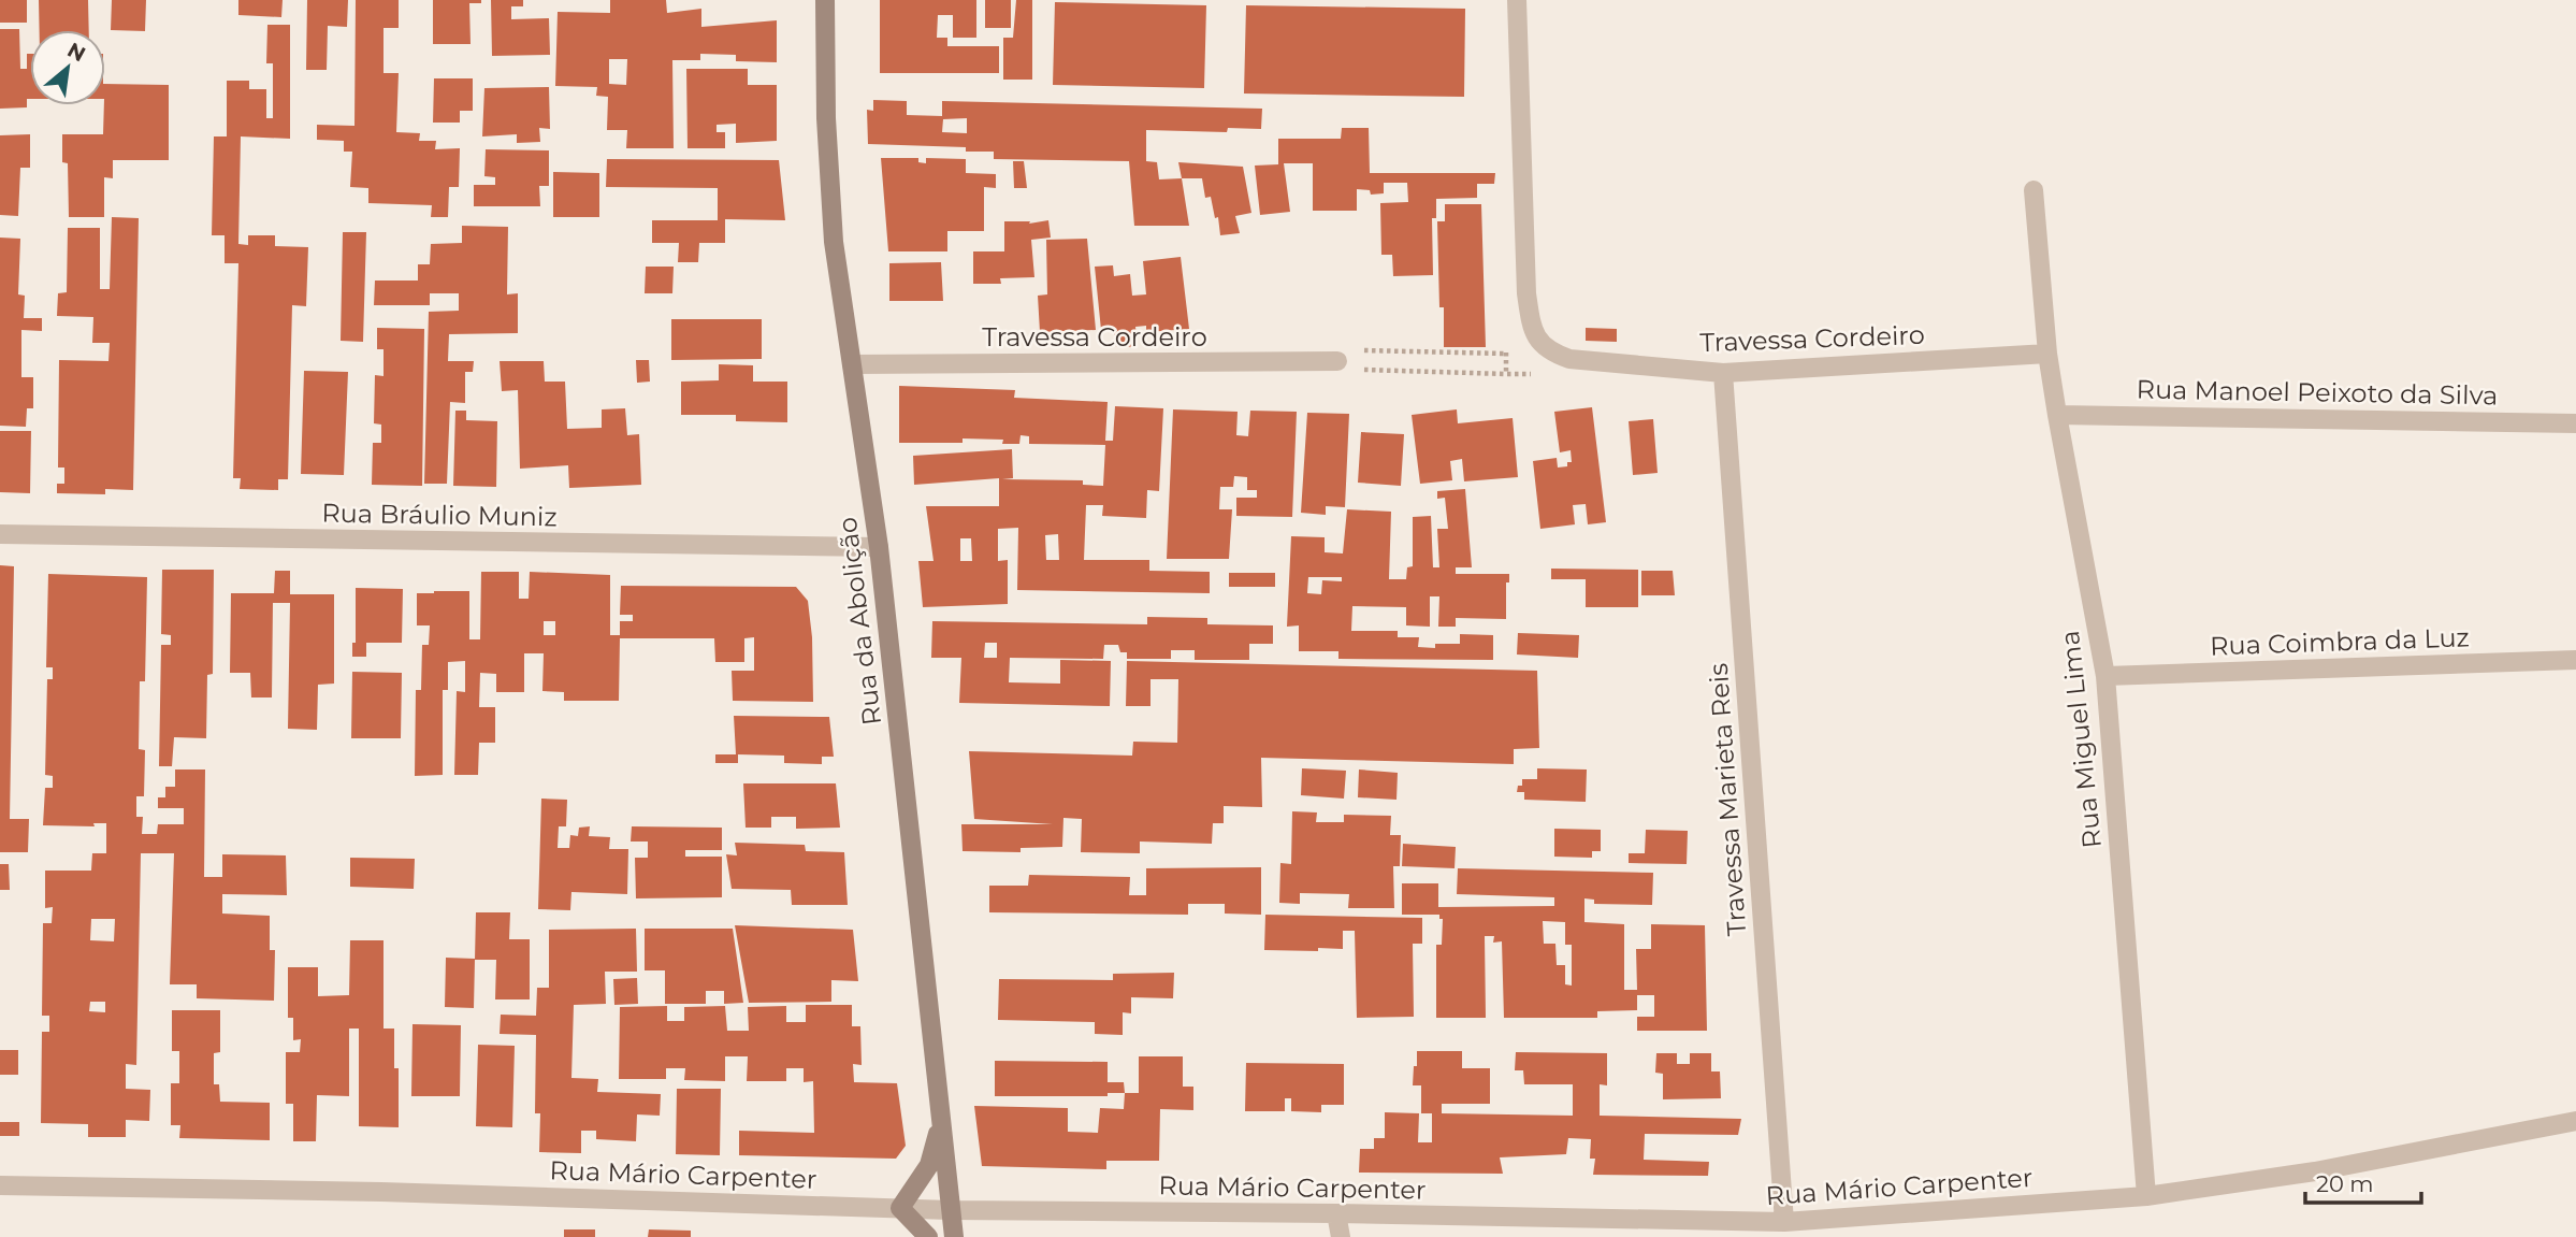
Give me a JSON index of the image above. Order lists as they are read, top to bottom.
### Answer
{
  "streets": {
    "street": [
      "Travessa Cordeiro",
      "Rua Manoel Peixoto da Silva",
      "Rua Bráulio Muniz",
      "Rua da Abolição",
      "Rua Coimbra da Luz",
      "Rua Miguel Lima",
      "Travessa Marieta Reis",
      "Rua Mário Carpenter"
    ]
  },
  "crossings": [
    ["Travessa Cordeiro", "Rua da Abolição"],
    ["Travessa Cordeiro", "Rua Miguel Lima"],
    ["Travessa Cordeiro", "Travessa Marieta Reis"],
    ["Rua Manoel Peixoto da Silva", "Rua Miguel Lima"],
    ["Rua Bráulio Muniz", "Rua da Abolição"],
    ["Rua da Abolição", "Rua Mário Carpenter"],
    ["Rua Coimbra da Luz", "Rua Miguel Lima"],
    ["Rua Miguel Lima", "Rua Mário Carpenter"],
    ["Travessa Marieta Reis", "Rua Mário Carpenter"]
  ],
  "scale_bar": "20 m",
  "north": "top right"
}
